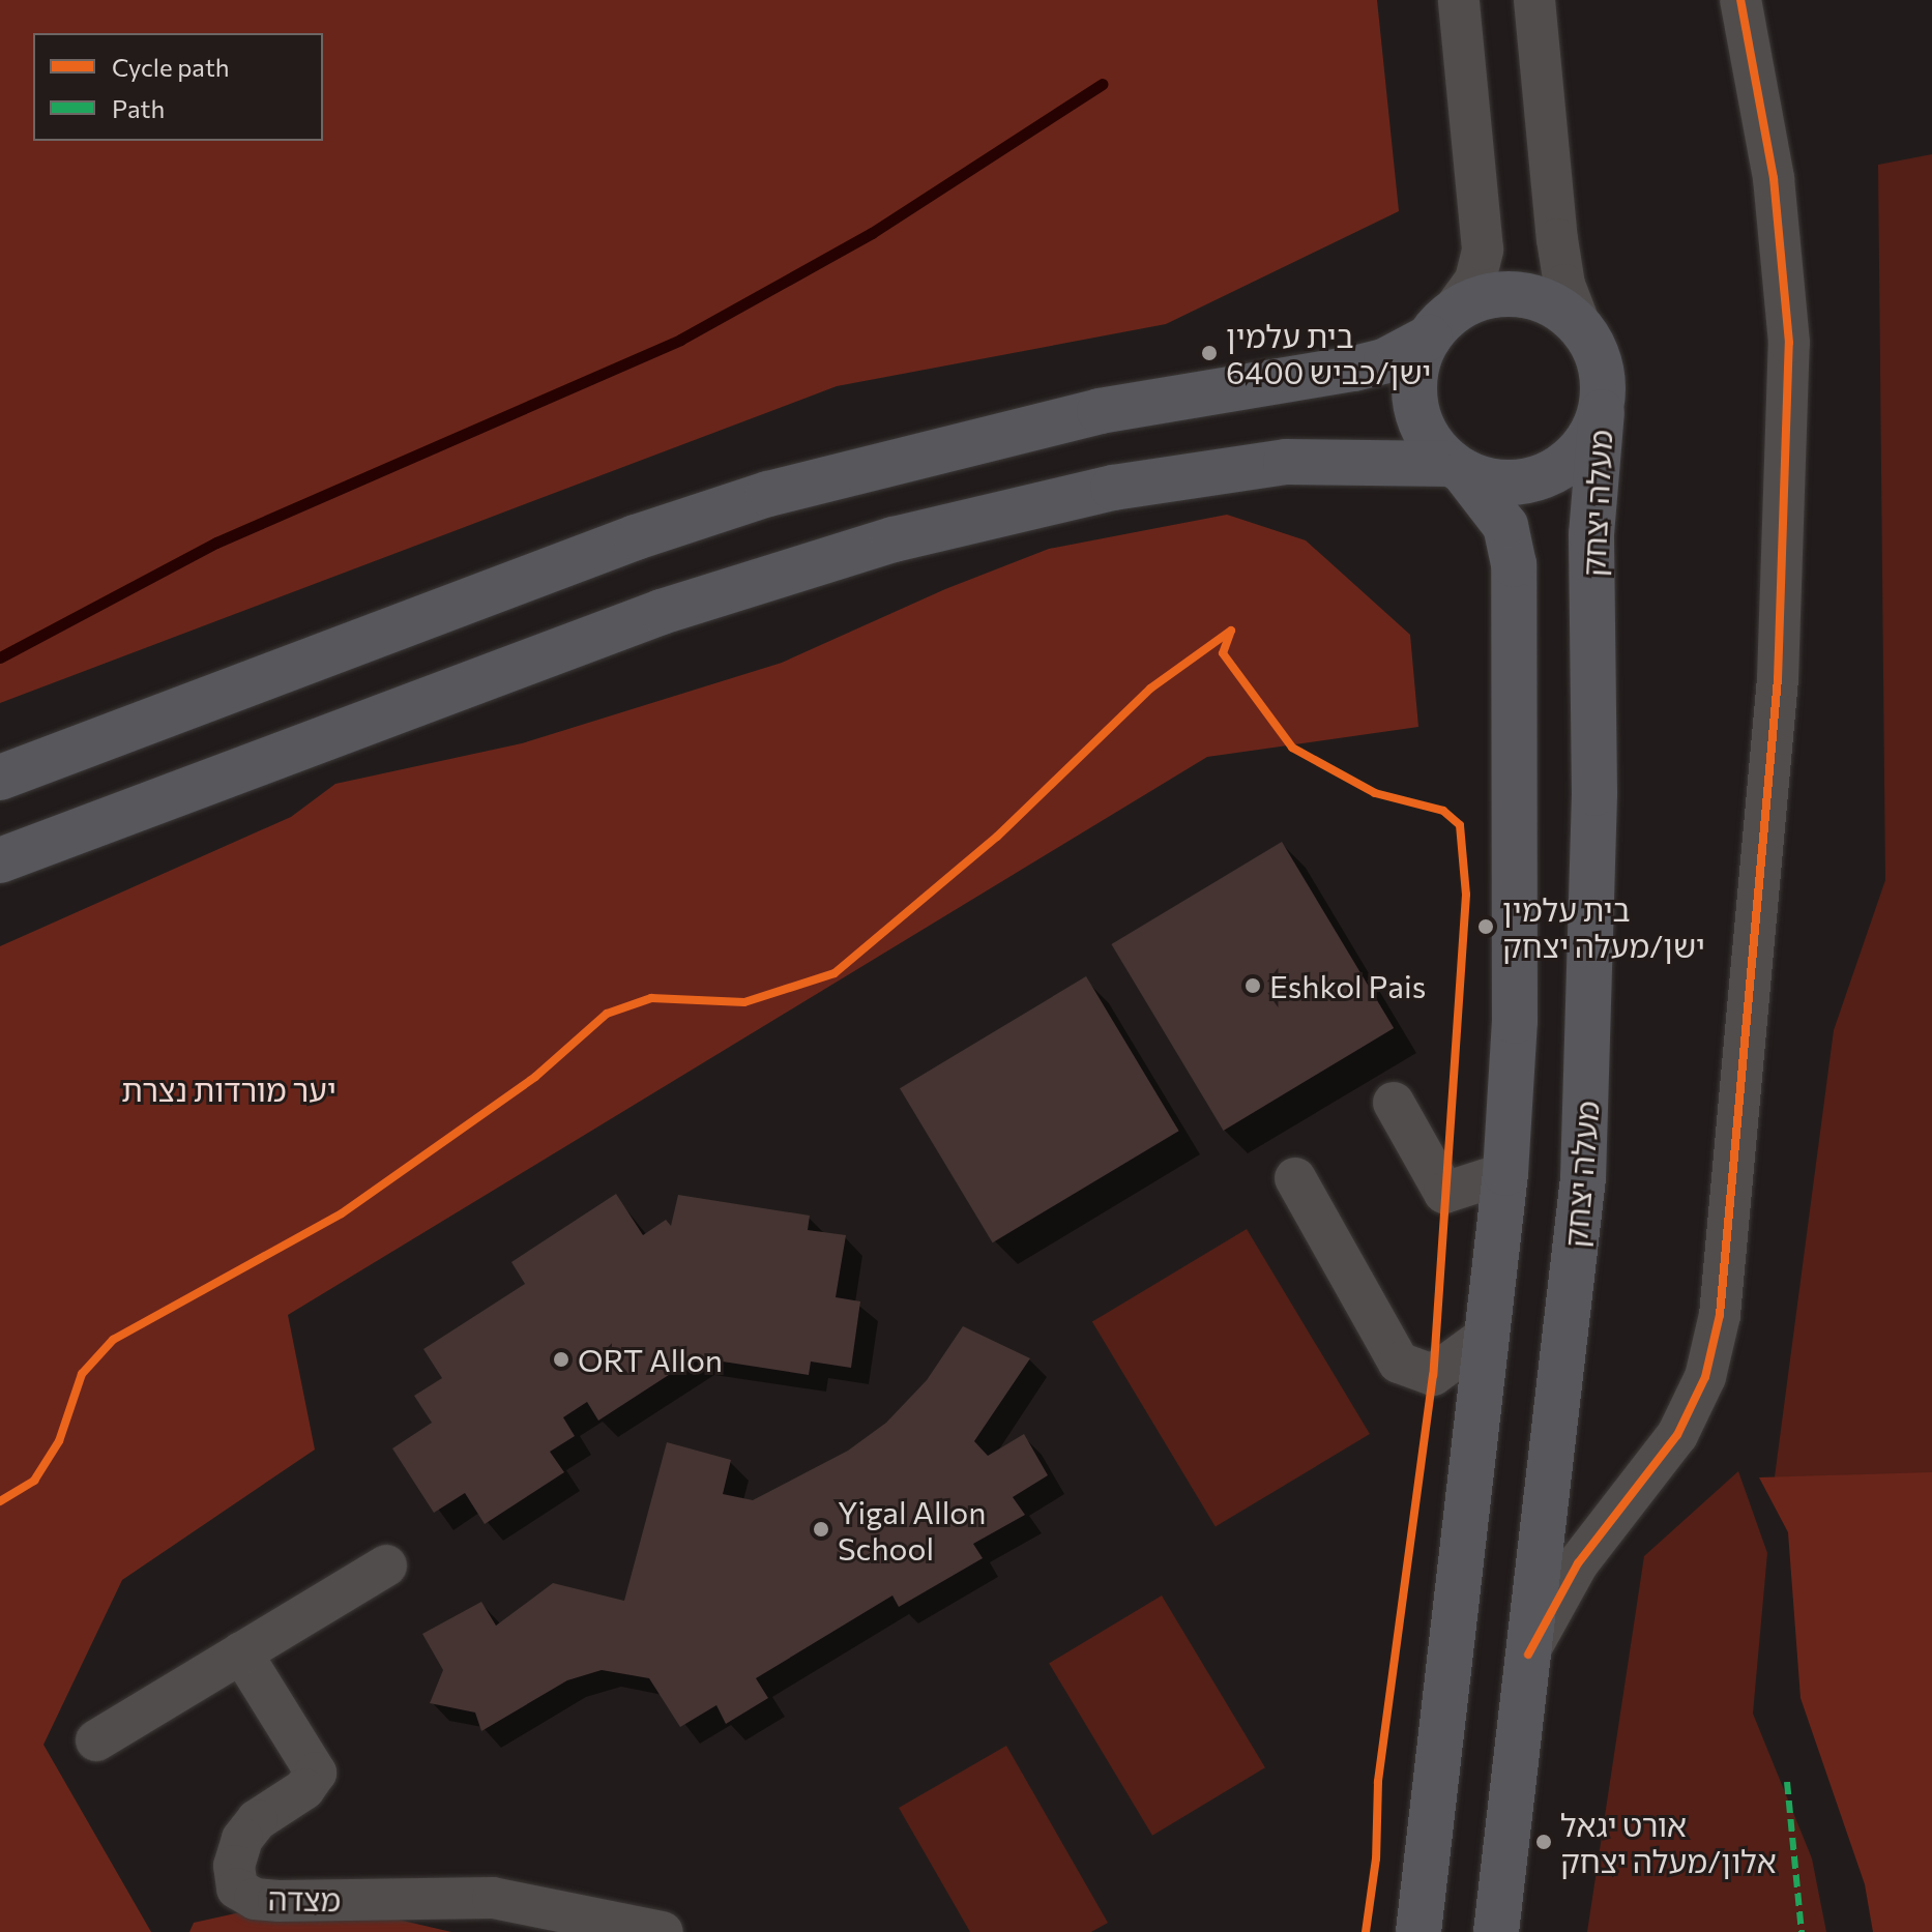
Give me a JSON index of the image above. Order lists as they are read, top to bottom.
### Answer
{
  "streets": {
    "main road": ["מעלה יצחק"],
    "street": ["מצדה"]
  },
  "parks": ["יער מורדות נצרת"],
  "places": [
    "בית עלמין ישן/כביש 6400",
    "בית עלמין ישן/מעלה יצחק",
    "Eshkol Pais",
    "ORT Allon",
    "Yigal Allon School",
    "אורט יגאל אלון/מעלה יצחק"
  ],
  "legend": ["Cycle path", "Path"]
}
